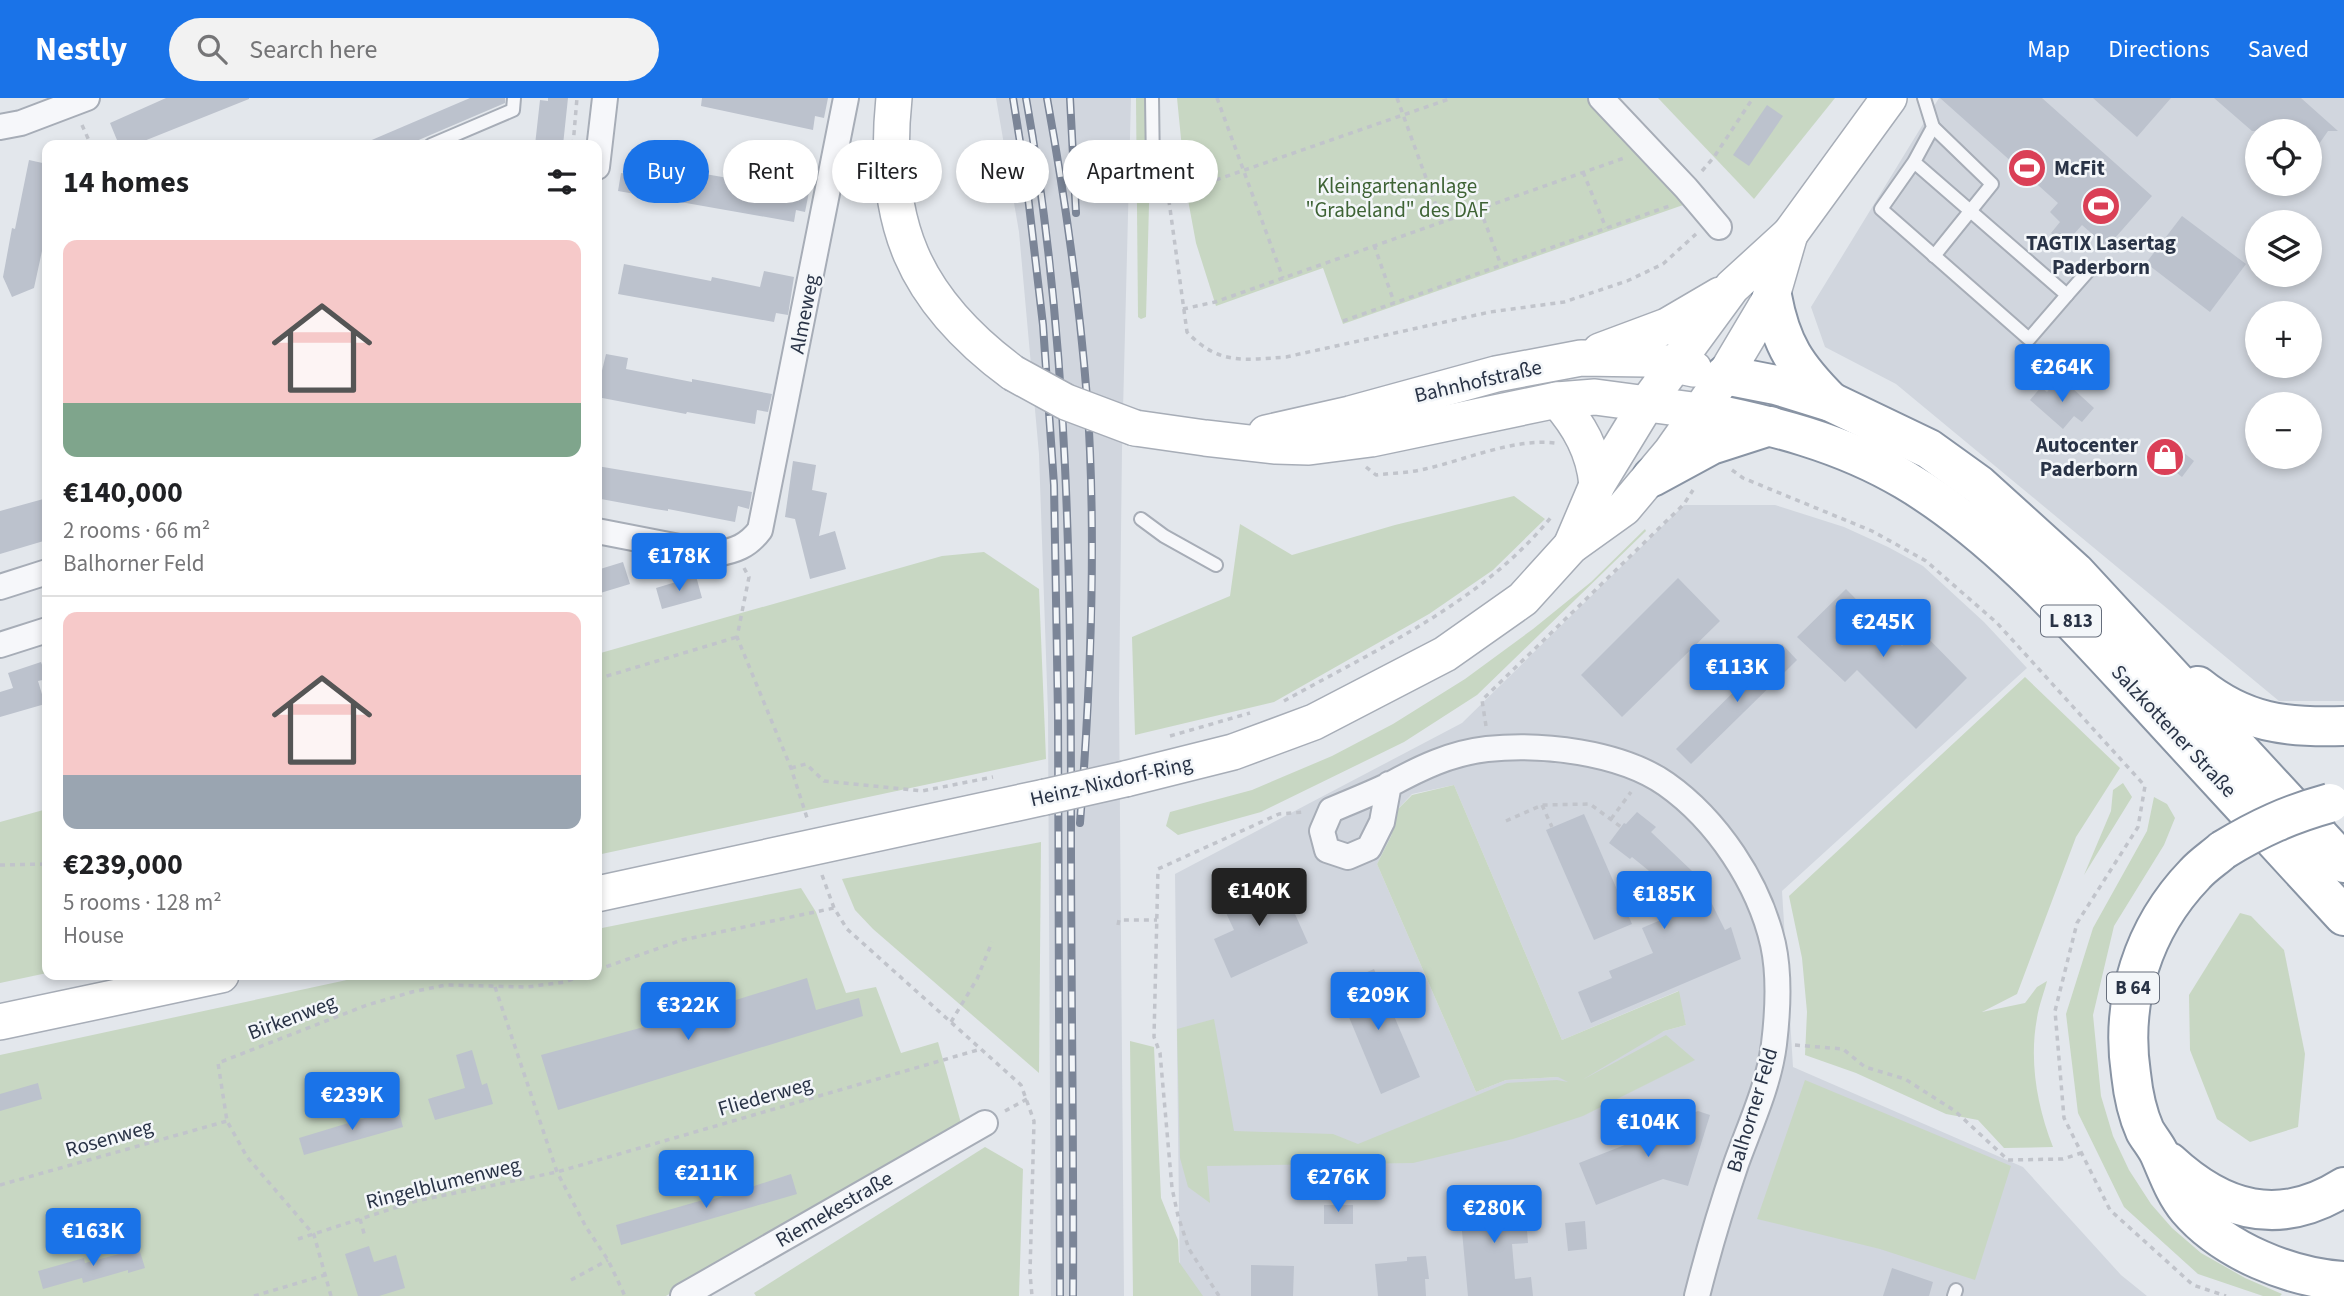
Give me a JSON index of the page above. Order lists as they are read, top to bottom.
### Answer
{
  "streets": {
    "highway": ["L 813", "Salzkottener Straße", "B 64"],
    "main road": ["Bahnhofstraße", "Heinz-Nixdorf-Ring"],
    "street": ["Almeweg", "Balhorner Feld", "Riemekestraße"],
    "path": [
      "Birkenweg",
      "Fliederweg",
      "Rosenweg",
      "Ringelblumenweg"
    ]
  },
  "crossings": [
    ["Bahnhofstraße", "Salzkottener Straße"],
    ["Bahnhofstraße", "Heinz-Nixdorf-Ring"],
    ["Salzkottener Straße", "B 64"],
    ["Birkenweg", "Rosenweg"],
    ["Fliederweg", "Ringelblumenweg"]
  ],
  "parks": ["Kleingartenanlage \"Grabeland\" des DAF"],
  "places": {
    "sports": ["McFit", "TAGTIX Lasertag Paderborn"],
    "shop": ["Autocenter Paderborn"]
  },
  "page": {
    "header": "Nestly",
    "search": "Search here",
    "nav": ["Map", "Directions", "Saved"],
    "map_buttons": ["+", "−"],
    "chip": [
      "Buy",
      "Rent",
      "Filters",
      "New",
      "Apartment"
    ],
    "heading": "14 homes",
    "list": [
      {
        "name": "€140,000",
        "note": "2 rooms · 66 m² · Balhorner Feld"
      },
      {
        "name": "€239,000",
        "note": "5 rooms · 128 m² · House"
      }
    ],
    "price": [
      "€264K",
      "€178K",
      "€245K",
      "€113K",
      "€140K",
      "€185K",
      "€209K",
      "€322K",
      "€239K",
      "€104K",
      "€211K",
      "€276K",
      "€280K",
      "€163K"
    ]
  }
}
